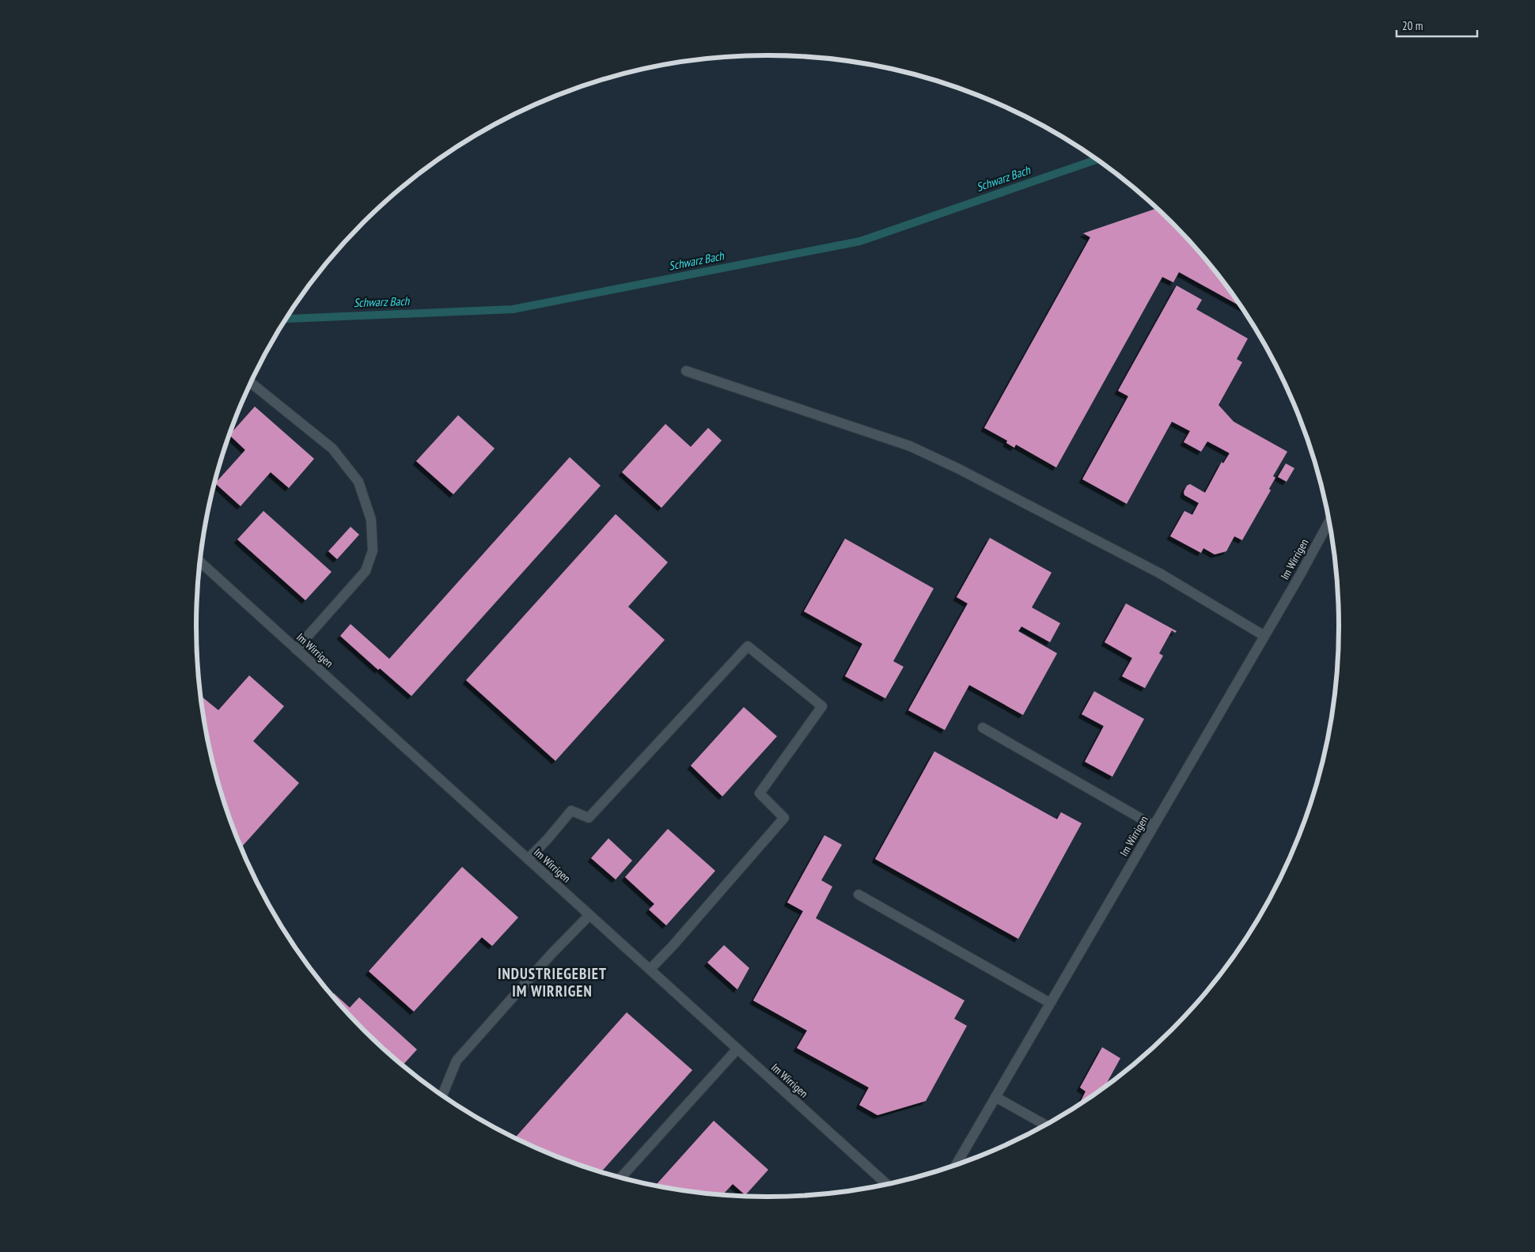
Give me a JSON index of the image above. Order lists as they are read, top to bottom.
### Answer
{
  "streets": {
    "street": ["Im Wirrigen"]
  },
  "districts": ["INDUSTRIEGEBIET IM WIRRIGEN"],
  "water": ["Schwarz Bach"],
  "scale_bar": "20 m"
}
